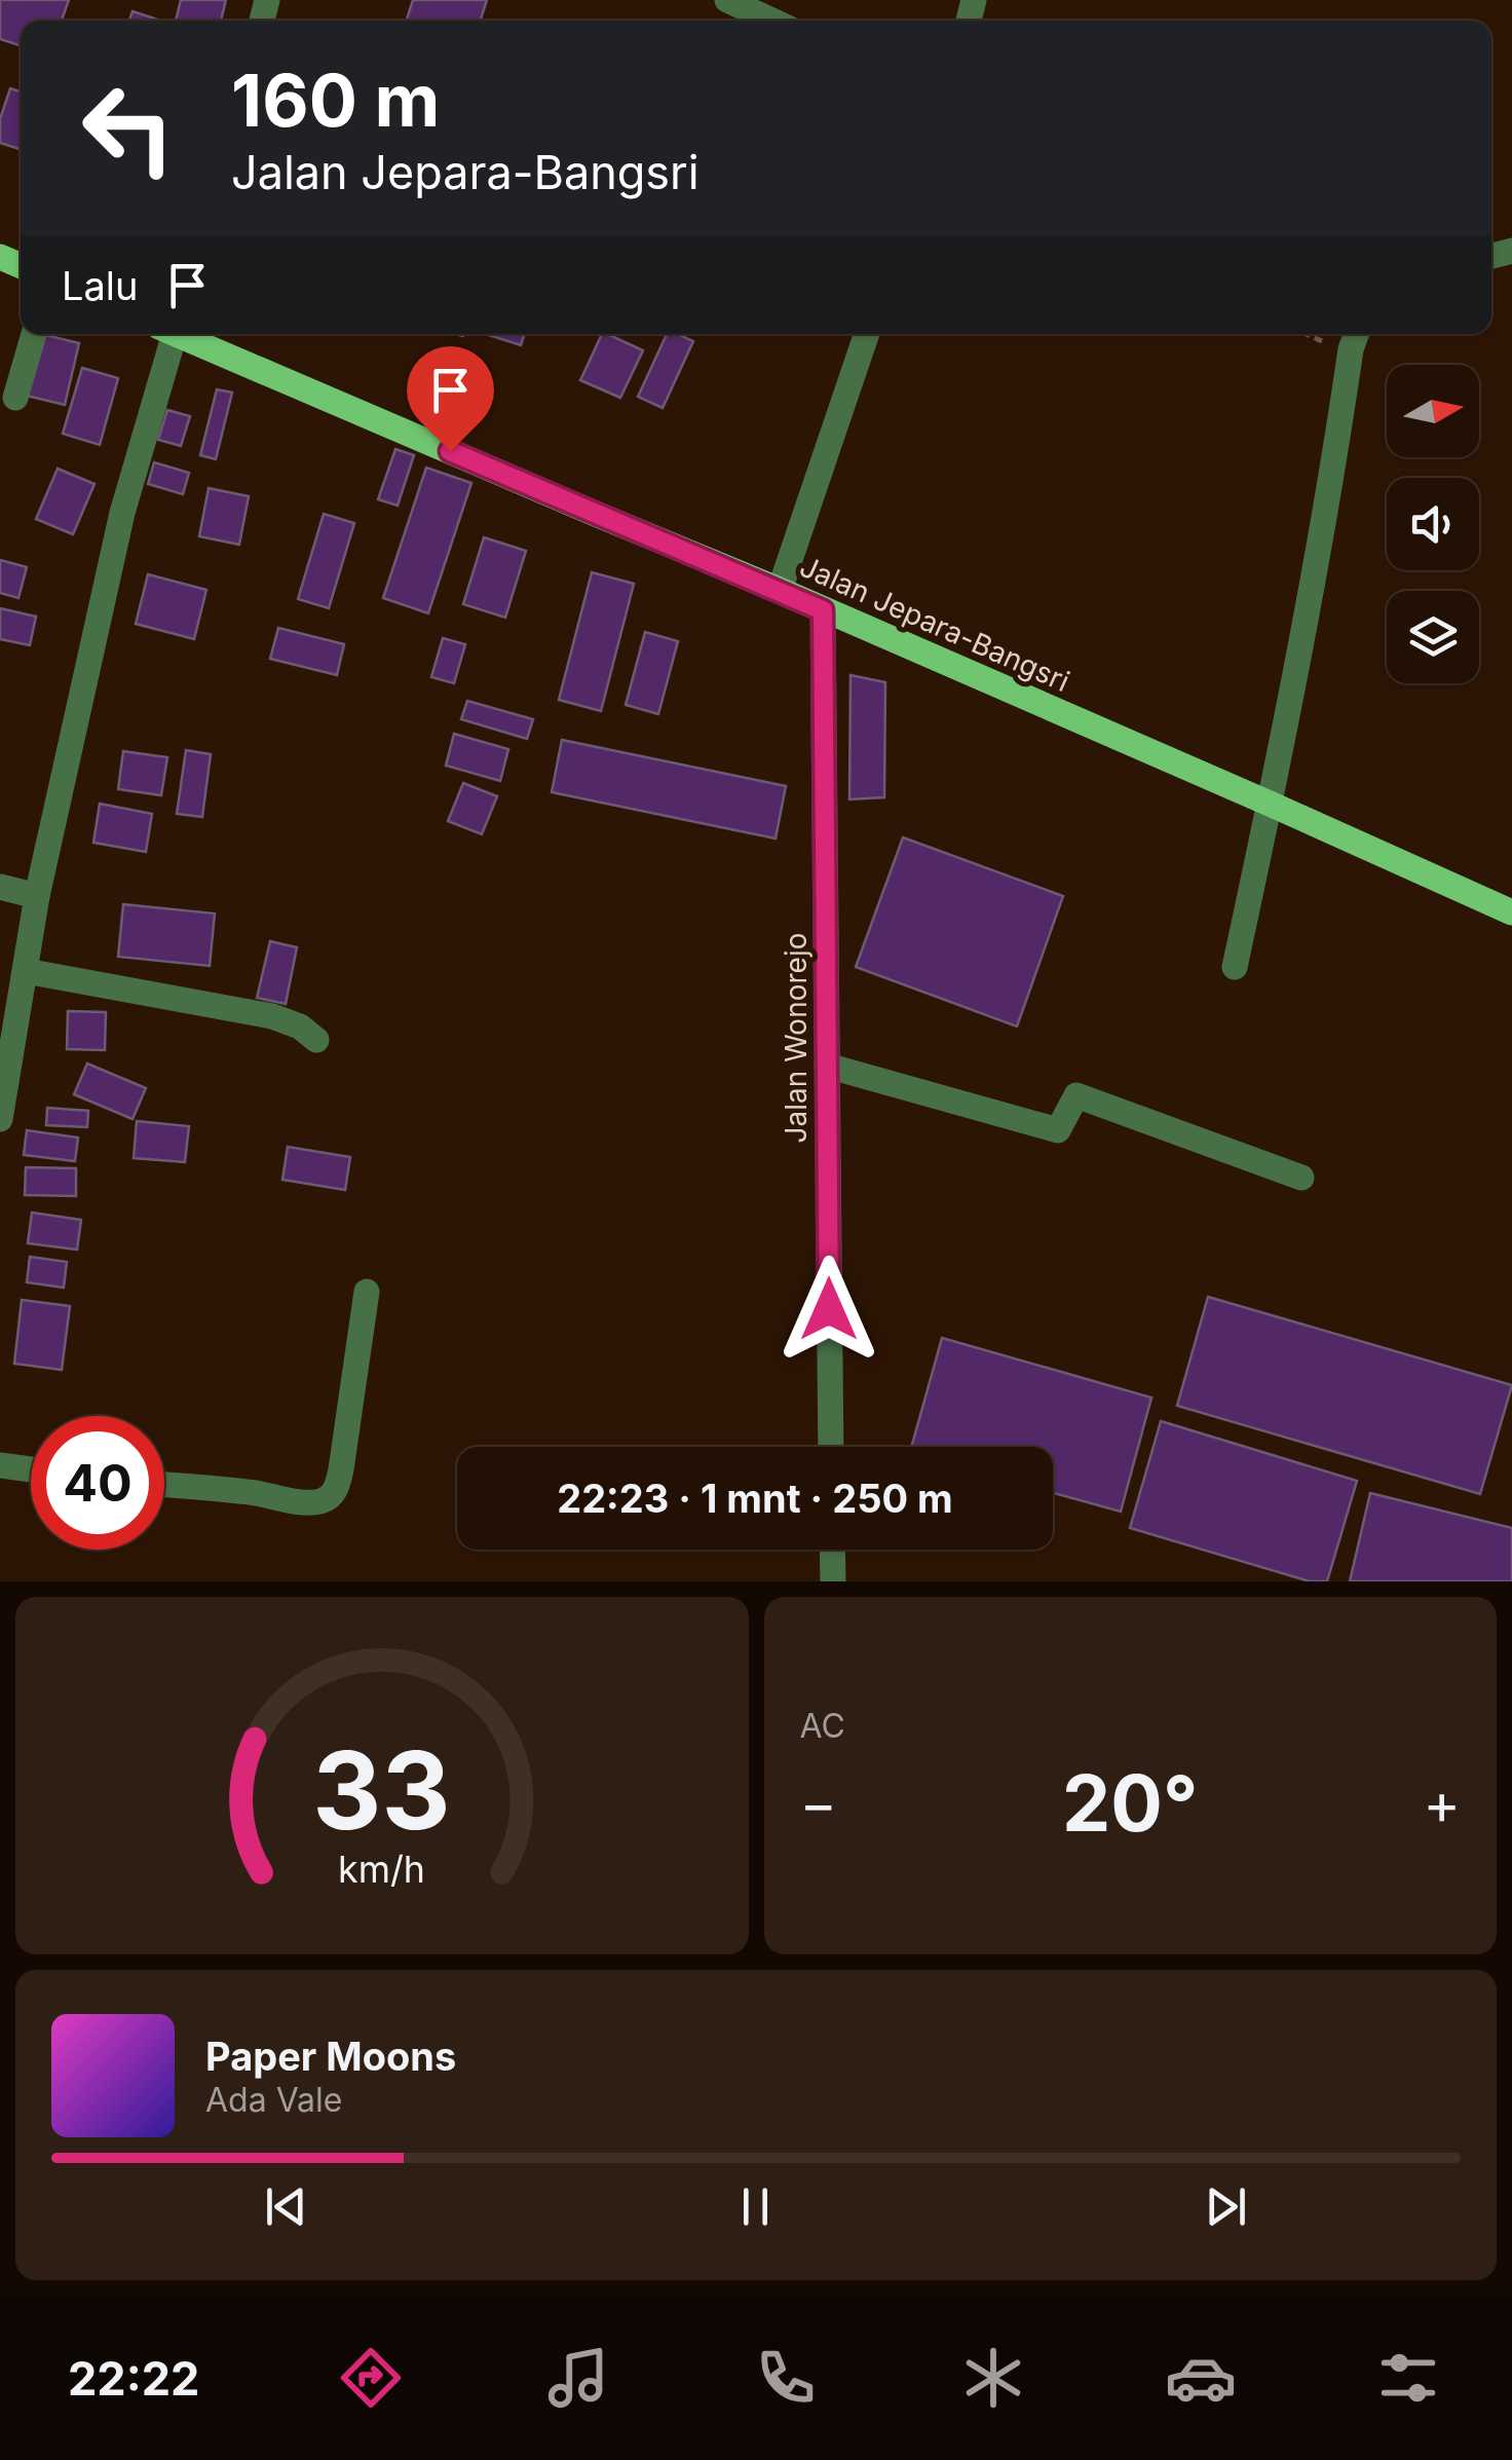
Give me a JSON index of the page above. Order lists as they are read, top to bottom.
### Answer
{
  "streets": {
    "main road": ["Jalan Jepara-Bangsri"],
    "street": ["Jalan Wonorejo"]
  },
  "crossings": [
    ["Jalan Jepara-Bangsri", "Jalan Wonorejo"]
  ],
  "north": "right",
  "page": {
    "turn": ["160 m", "Jalan Jepara-Bangsri"],
    "then": "Lalu",
    "limit": "40",
    "trip": "22:23 · 1 mnt · 250 m",
    "tile": "AC",
    "heat": ["−", "20°", "+"],
    "song": ["Paper Moons", "Ada Vale"],
    "tabs": "22:22",
    "gauge": ["33", "km/h"]
  }
}
